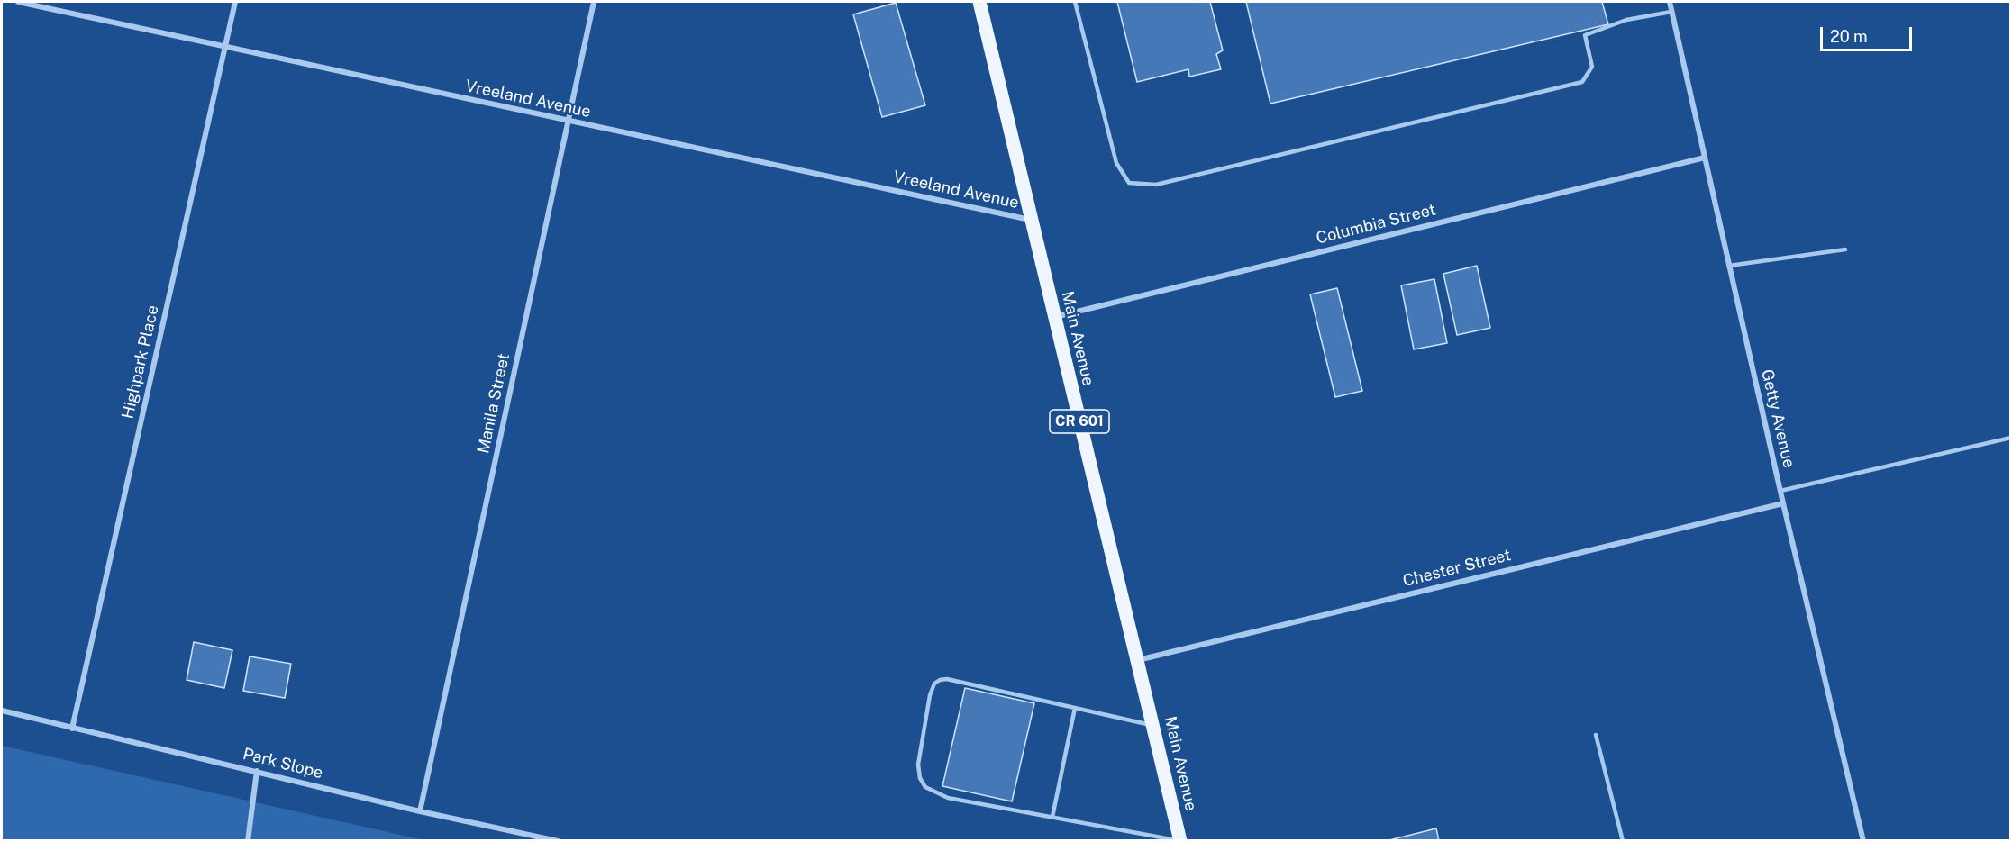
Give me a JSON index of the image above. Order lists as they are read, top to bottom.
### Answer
{
  "streets": {
    "main road": ["Main Avenue", "CR 601"],
    "street": [
      "Vreeland Avenue",
      "Columbia Street",
      "Highpark Place",
      "Manila Street",
      "Getty Avenue",
      "Chester Street",
      "Park Slope"
    ]
  },
  "crossings": [
    ["Vreeland Avenue", "Main Avenue"],
    ["Vreeland Avenue", "Highpark Place"],
    ["Vreeland Avenue", "Manila Street"],
    ["Columbia Street", "Main Avenue"],
    ["Columbia Street", "Getty Avenue"],
    ["Main Avenue", "Chester Street"],
    ["Highpark Place", "Park Slope"],
    ["Manila Street", "Park Slope"],
    ["Getty Avenue", "Chester Street"]
  ],
  "scale_bar": "20 m"
}
